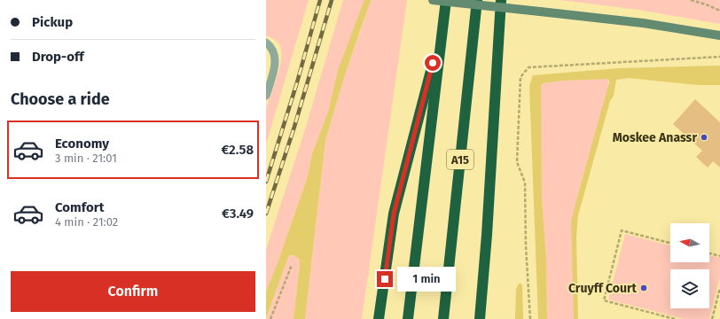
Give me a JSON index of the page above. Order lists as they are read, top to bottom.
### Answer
{
  "streets": {
    "highway": ["A15"]
  },
  "places": ["Moskee Anassr", "Cruyff Court"],
  "north": "left",
  "page": {
    "banner": ["Pickup", "Drop-off"],
    "heading": "Choose a ride",
    "list": [
      {
        "name": "Economy",
        "note": "3 min · 21:01",
        "value": "€2.58"
      },
      {
        "name": "Comfort",
        "note": "4 min · 21:02",
        "value": "€3.49"
      }
    ],
    "buttons": "Confirm",
    "bubble": "1 min"
  }
}
